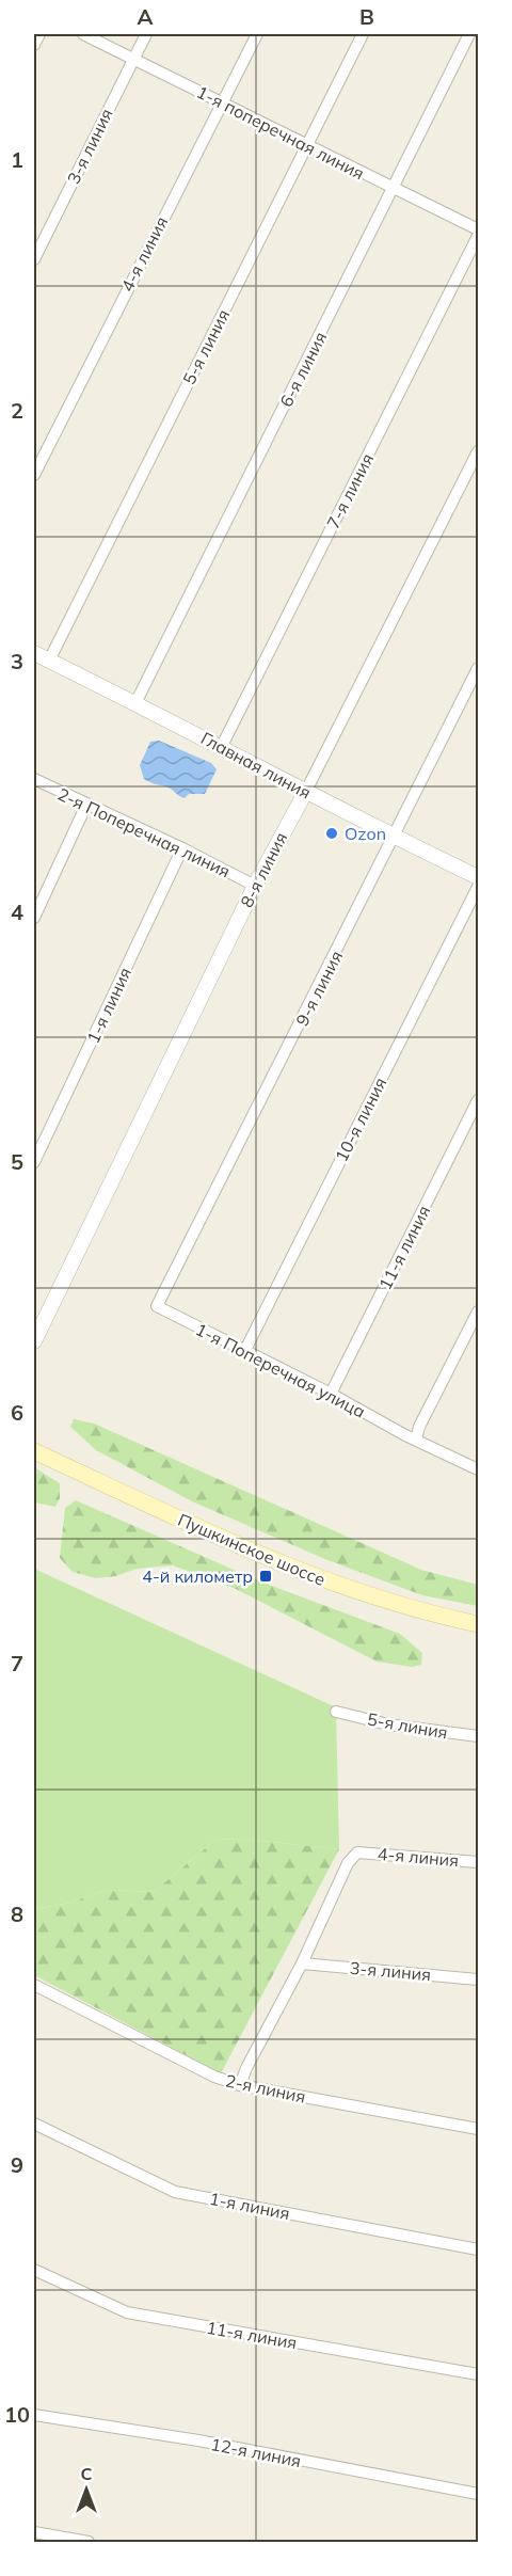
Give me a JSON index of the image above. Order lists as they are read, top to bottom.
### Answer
{
  "streets": {
    "main road": ["Пушкинское шоссе"],
    "street": [
      "1-я поперечная линия",
      "3-я линия",
      "4-я линия",
      "5-я линия",
      "6-я линия",
      "7-я линия",
      "Главная линия",
      "2-я Поперечная линия",
      "8-я линия",
      "9-я линия",
      "1-я линия",
      "10-я линия",
      "11-я линия",
      "1-я Поперечная улица",
      "2-я линия",
      "12-я линия"
    ]
  },
  "crossings": [
    ["1-я поперечная линия", "3-я линия"],
    ["1-я поперечная линия", "4-я линия"],
    ["1-я поперечная линия", "5-я линия"],
    ["1-я поперечная линия", "6-я линия"],
    ["3-я линия", "4-я линия"],
    ["5-я линия", "Главная линия"],
    ["6-я линия", "Главная линия"],
    ["7-я линия", "Главная линия"],
    ["Главная линия", "8-я линия"],
    ["Главная линия", "9-я линия"],
    ["2-я Поперечная линия", "8-я линия"],
    ["2-я Поперечная линия", "1-я линия"],
    ["9-я линия", "1-я Поперечная улица"],
    ["10-я линия", "1-я Поперечная улица"],
    ["11-я линия", "1-я Поперечная улица"]
  ],
  "places": {
    "other": ["Ozon"],
    "transit": ["4-й километр"]
  },
  "north": "top",
  "grid": {
    "columns": ["A", "B"],
    "rows": [
      "1",
      "2",
      "3",
      "4",
      "5",
      "6",
      "7",
      "8",
      "9",
      "10"
    ]
  }
}
